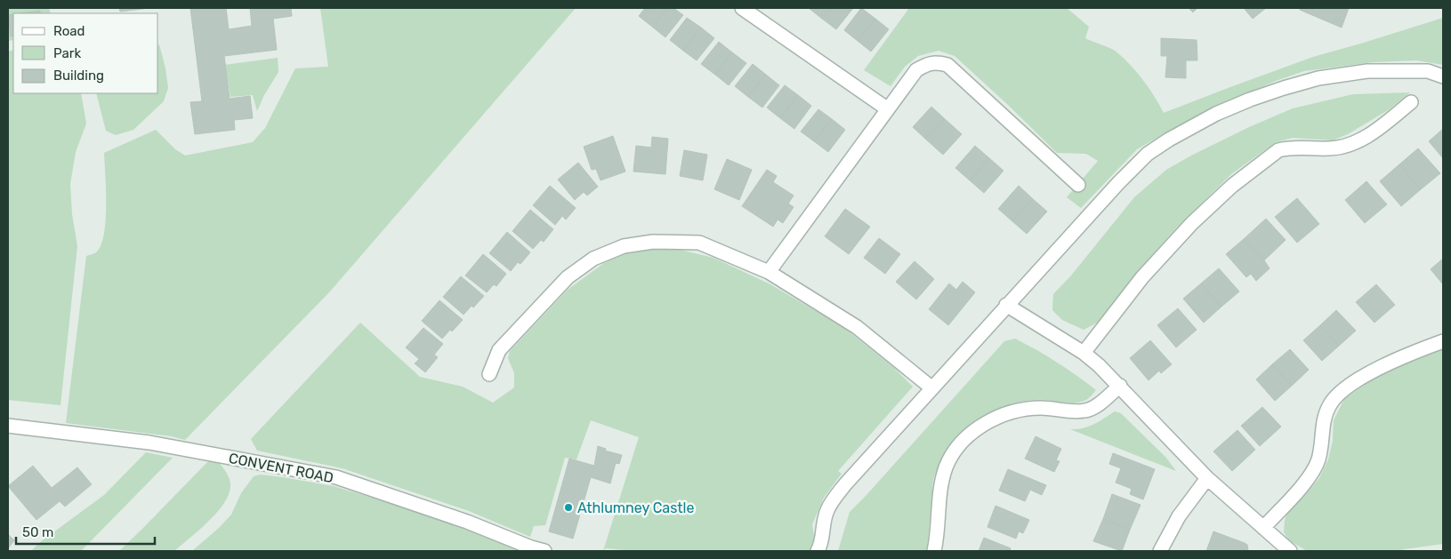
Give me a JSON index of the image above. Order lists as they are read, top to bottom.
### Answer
{
  "streets": {
    "street": ["CONVENT ROAD"]
  },
  "places": ["Athlumney Castle"],
  "legend": ["Road", "Park", "Building"],
  "scale_bar": "50 m"
}
